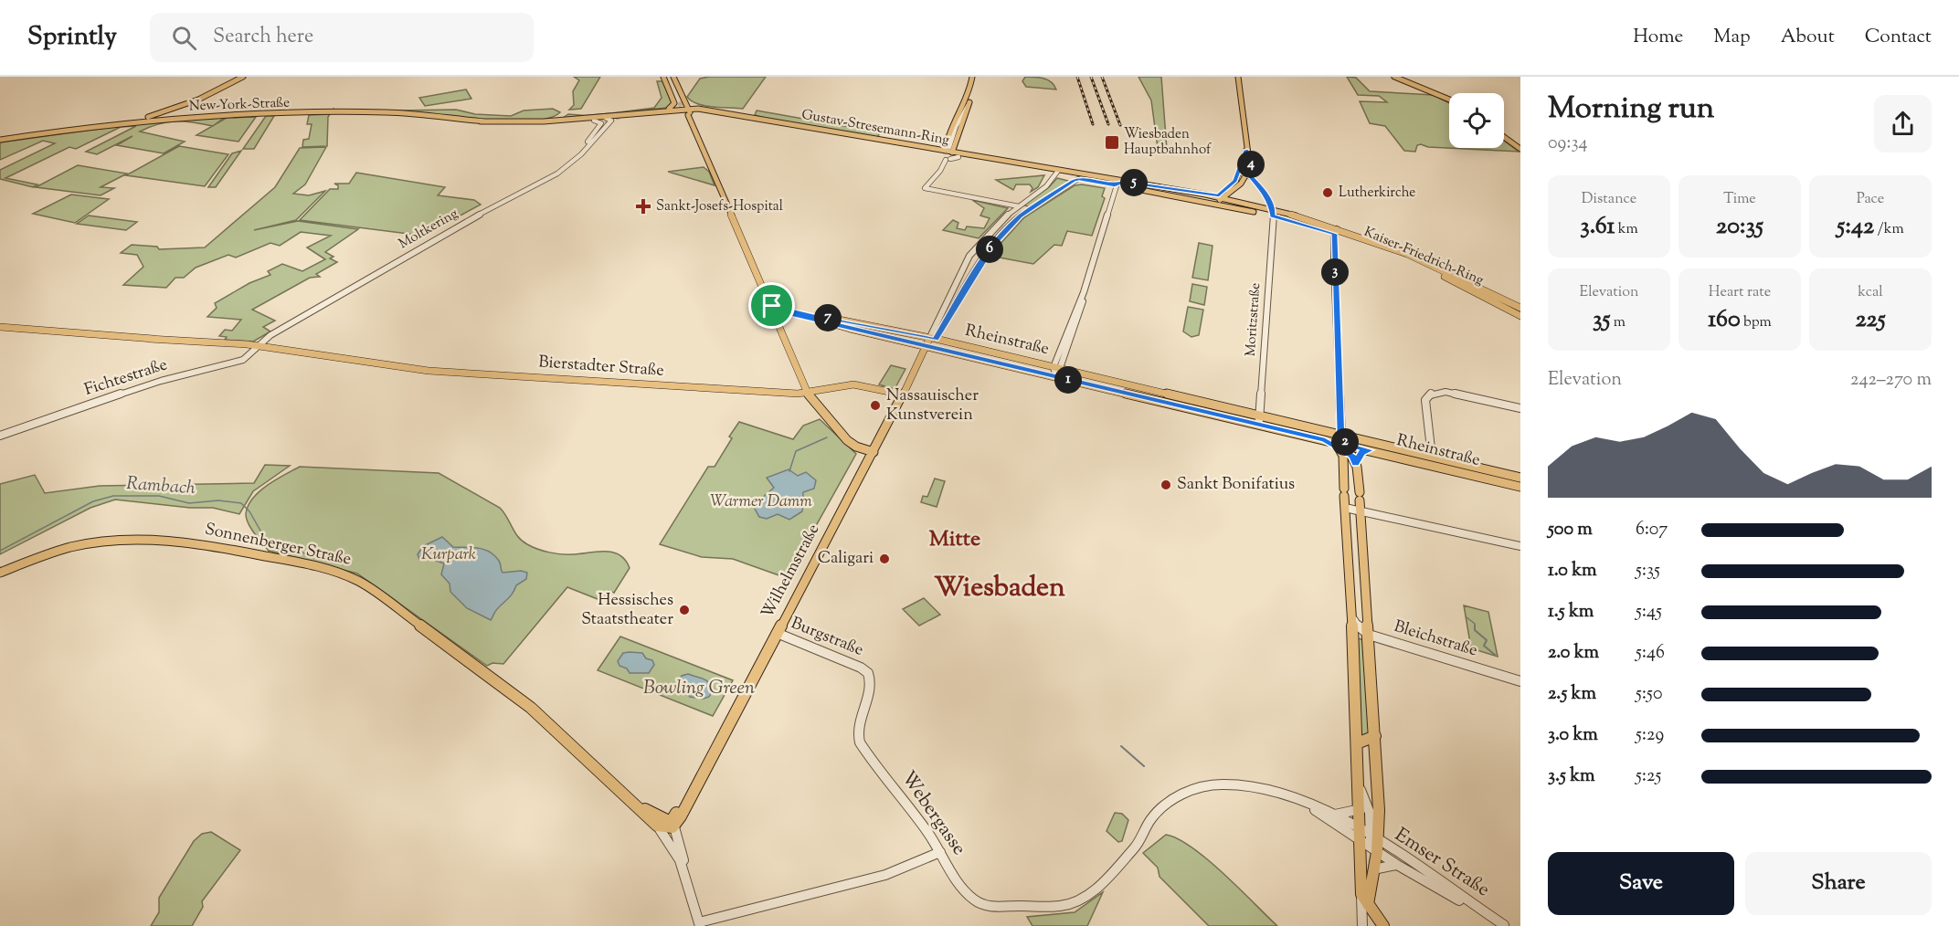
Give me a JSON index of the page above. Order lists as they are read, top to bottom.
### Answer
{
  "streets": {
    "main road": [
      "New-York-Straße",
      "Gustav-Stresemann-Ring",
      "Kaiser-Friedrich-Ring",
      "Rheinstraße",
      "Bierstadter Straße",
      "Sonnenberger Straße",
      "Wilhelmstraße"
    ],
    "street": [
      "Moltkering",
      "Moritzstraße",
      "Fichtestraße",
      "Burgstraße",
      "Bleichstraße",
      "Webergasse",
      "Emser Straße"
    ]
  },
  "crossings": [
    ["New-York-Straße", "Gustav-Stresemann-Ring"],
    ["New-York-Straße", "Moltkering"],
    ["Moltkering", "Bierstadter Straße"],
    ["Moltkering", "Fichtestraße"],
    ["Kaiser-Friedrich-Ring", "Moritzstraße"],
    ["Moritzstraße", "Rheinstraße"],
    ["Rheinstraße", "Wilhelmstraße"],
    ["Bierstadter Straße", "Fichtestraße"],
    ["Bierstadter Straße", "Wilhelmstraße"],
    ["Sonnenberger Straße", "Wilhelmstraße"],
    ["Wilhelmstraße", "Burgstraße"],
    ["Burgstraße", "Webergasse"]
  ],
  "districts": ["Mitte", "Wiesbaden"],
  "water": ["Rambach"],
  "parks": ["Warmer Damm", "Kurpark", "Bowling Green"],
  "places": {
    "transit": ["Wiesbaden Hauptbahnhof"],
    "other": [
      "Lutherkirche",
      "Nassauischer Kunstverein",
      "Sankt Bonifatius",
      "Caligari",
      "Hessisches Staatstheater"
    ],
    "health": ["Sankt-Josefs-Hospital"]
  },
  "page": {
    "header": "Sprintly",
    "search": "Search here",
    "nav": [
      "Home",
      "Map",
      "About",
      "Contact"
    ],
    "heading": ["Morning run", "09:34"],
    "pins": [
      "4",
      "5",
      "6",
      "3",
      "7",
      "1",
      "2"
    ],
    "stats": [
      ["Distance", "3.61 km"],
      ["Time", "20:35"],
      ["Pace", "5:42 /km"],
      ["Elevation", "35 m"],
      ["Heart rate", "160 bpm"],
      ["kcal", "225"]
    ],
    "chart": ["Elevation", "242–270 m"],
    "list": [
      {
        "name": "500 m",
        "note": "6:07"
      },
      {
        "name": "1.0 km",
        "note": "5:35"
      },
      {
        "name": "1.5 km",
        "note": "5:45"
      },
      {
        "name": "2.0 km",
        "note": "5:46"
      },
      {
        "name": "2.5 km",
        "note": "5:50"
      },
      {
        "name": "3.0 km",
        "note": "5:29"
      },
      {
        "name": "3.5 km",
        "note": "5:25"
      }
    ],
    "buttons": ["Save", "Share"]
  }
}
